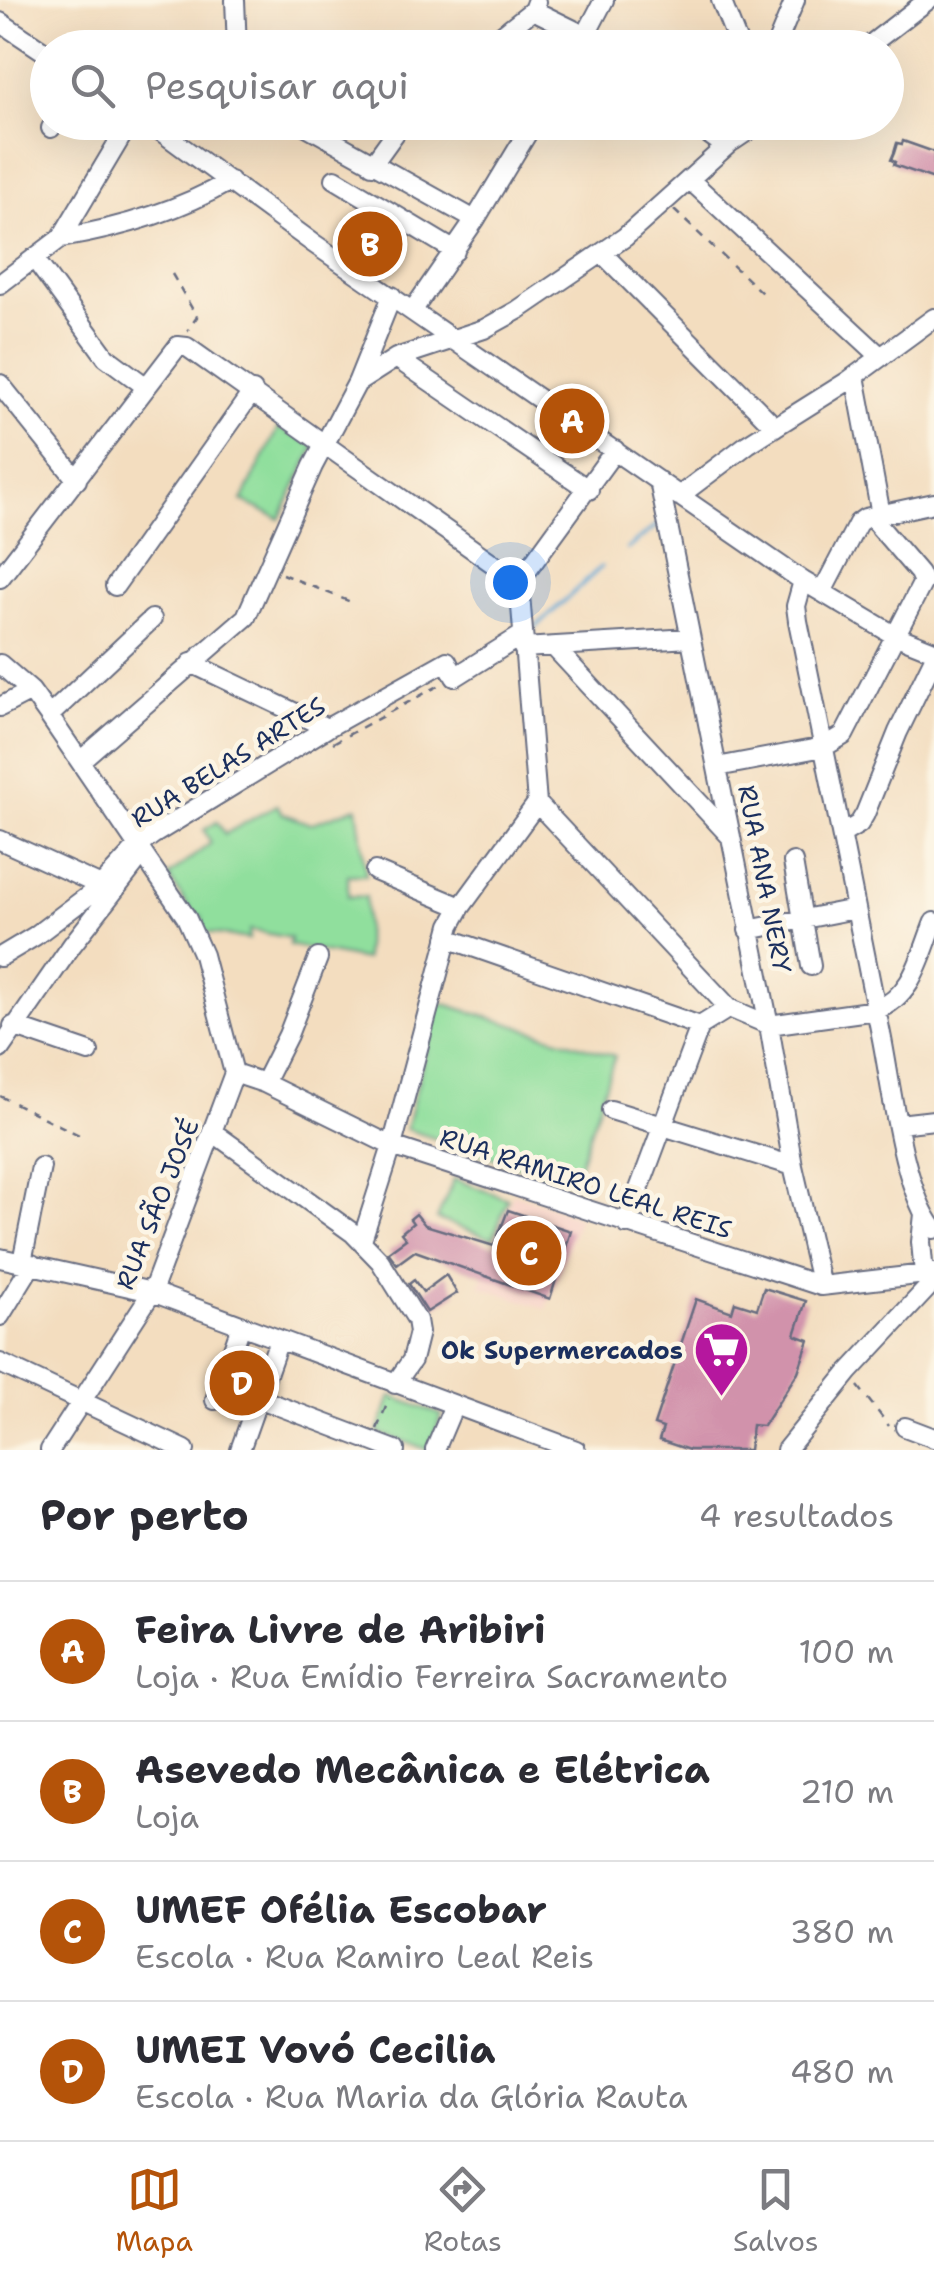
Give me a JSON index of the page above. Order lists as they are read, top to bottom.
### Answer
{
  "streets": {
    "street": [
      "RUA BELAS ARTES",
      "RUA ANA NERY",
      "RUA RAMIRO LEAL REIS",
      "RUA SÃO JOSÉ"
    ]
  },
  "crossings": [
    ["RUA ANA NERY", "RUA RAMIRO LEAL REIS"],
    ["RUA RAMIRO LEAL REIS", "RUA SÃO JOSÉ"]
  ],
  "places": {
    "supermarket": ["Ok Supermercados"]
  },
  "page": {
    "search": "Pesquisar aqui",
    "pins": [
      "B",
      "A",
      "C",
      "D"
    ],
    "heading": ["Por perto", "4 resultados"],
    "list": [
      {
        "mark": "A",
        "name": "Feira Livre de Aribiri",
        "note": "Loja · Rua Emídio Ferreira Sacramento",
        "value": "100 m"
      },
      {
        "mark": "B",
        "name": "Asevedo Mecânica e Elétrica",
        "note": "Loja",
        "value": "210 m"
      },
      {
        "mark": "C",
        "name": "UMEF Ofélia Escobar",
        "note": "Escola · Rua Ramiro Leal Reis",
        "value": "380 m"
      },
      {
        "mark": "D",
        "name": "UMEI Vovó Cecilia",
        "note": "Escola · Rua Maria da Glória Rauta",
        "value": "480 m"
      }
    ],
    "nav": ["Mapa", "Rotas", "Salvos"]
  }
}
